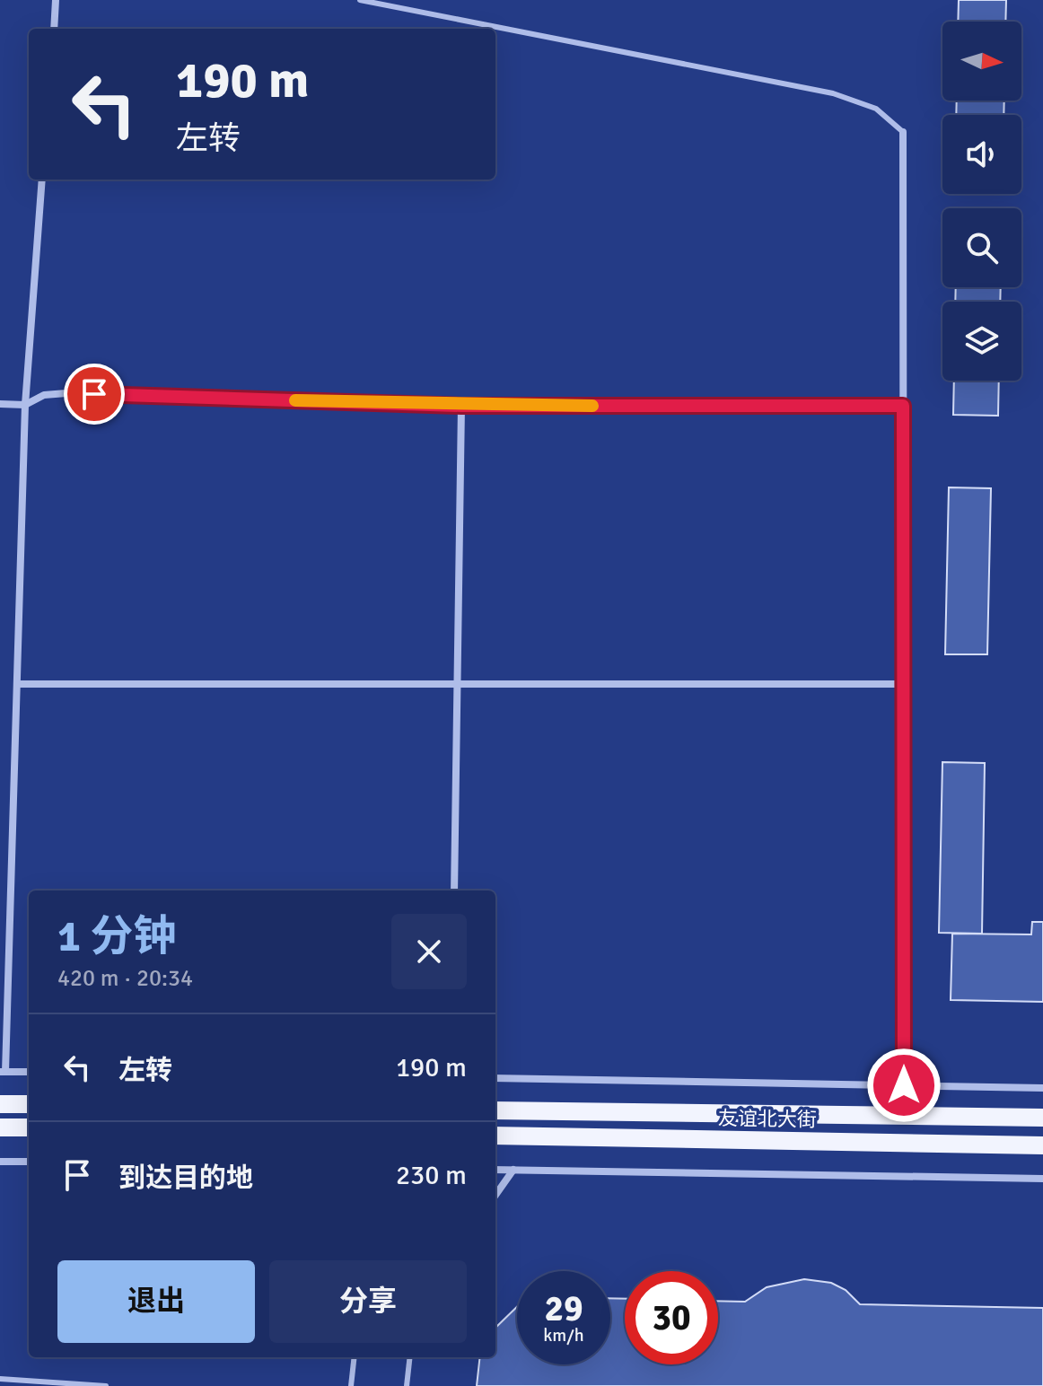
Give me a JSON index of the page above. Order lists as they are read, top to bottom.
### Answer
{
  "streets": {
    "main road": ["友谊北大街"]
  },
  "north": "right",
  "page": {
    "turn": ["190 m", "左转"],
    "heading": ["1 分钟", "420 m · 20:34"],
    "list": [
      {
        "name": "左转",
        "value": "190 m"
      },
      {
        "name": "到达目的地",
        "value": "230 m"
      }
    ],
    "buttons": ["退出", "分享"],
    "speed": "29 km/h",
    "limit": "30"
  }
}
